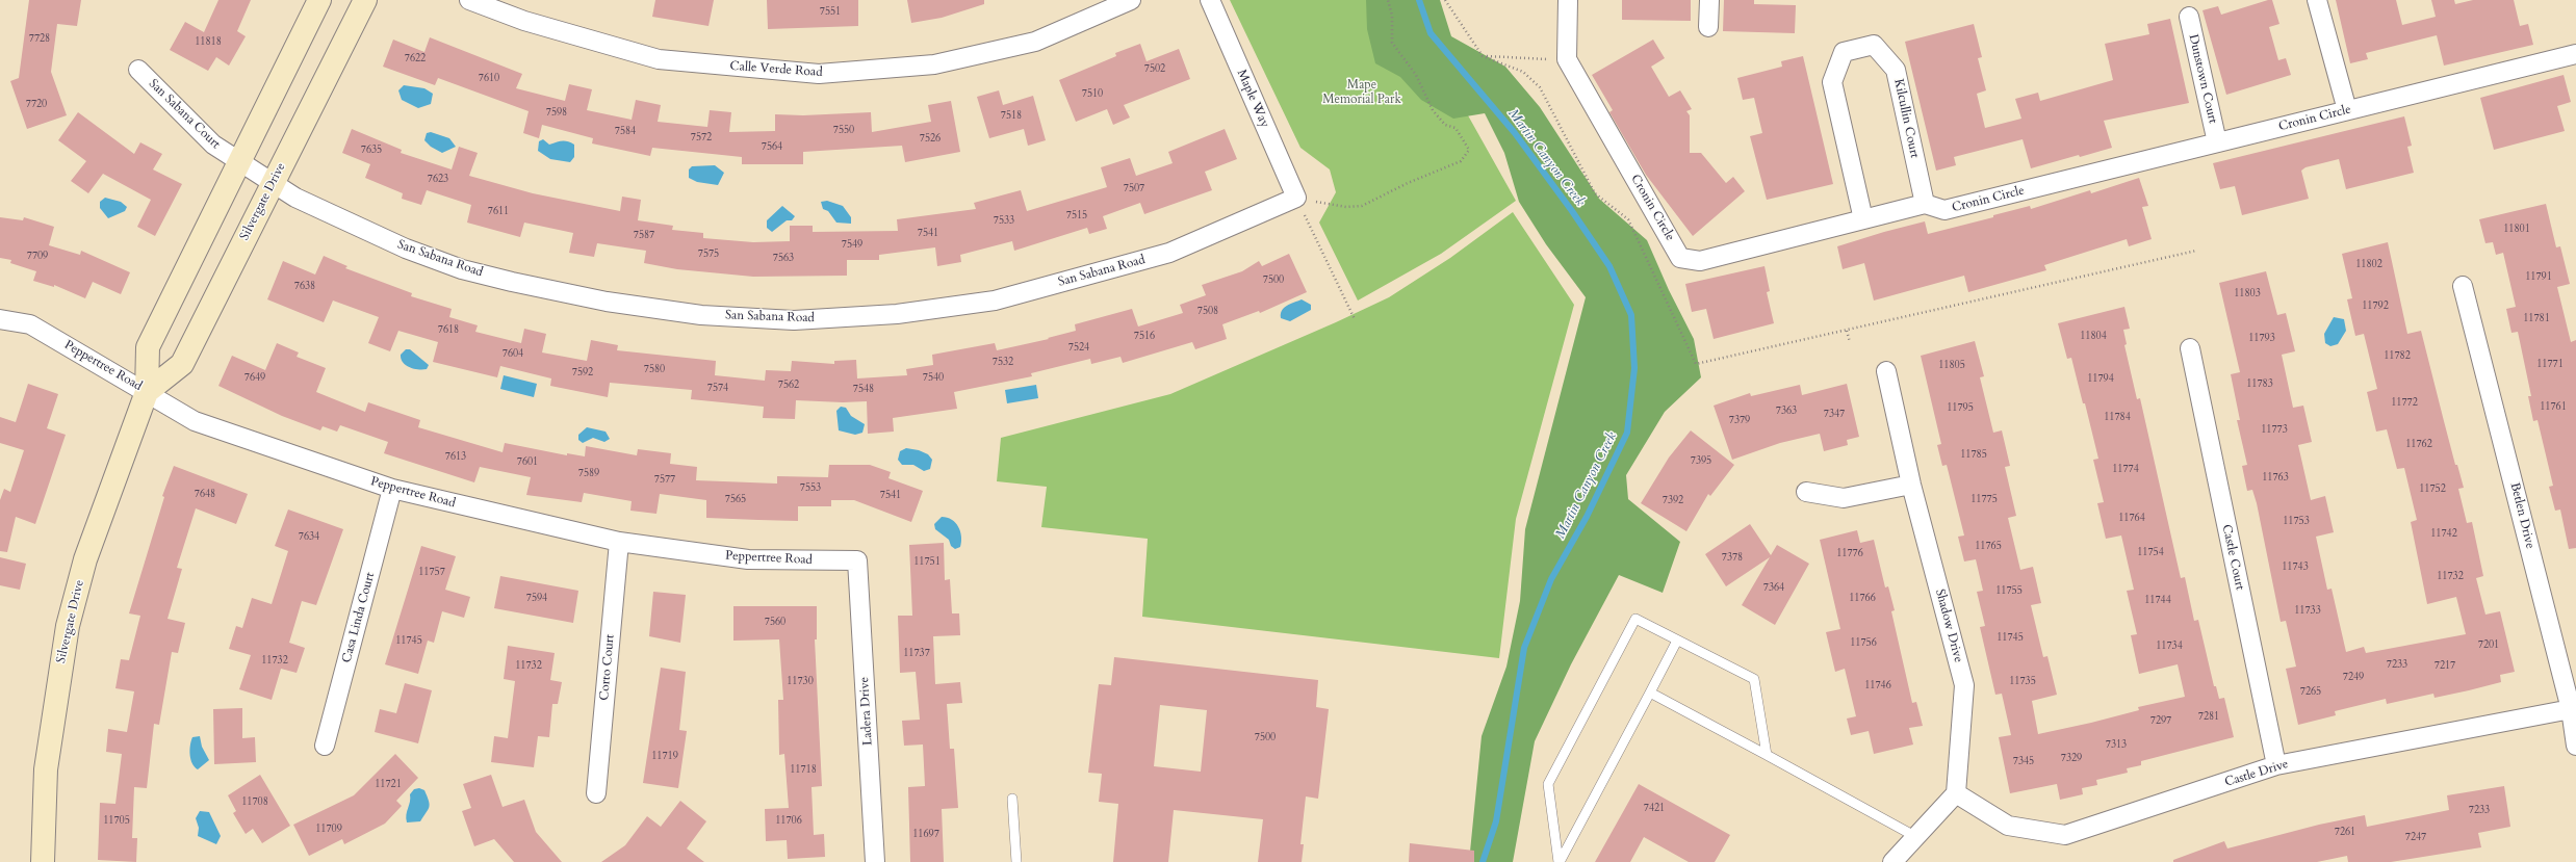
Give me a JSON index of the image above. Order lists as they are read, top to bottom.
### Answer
{
  "streets": {
    "street": [
      "Calle Verde Road",
      "Dunstown Court",
      "Maple Way",
      "San Sabana Court",
      "Kilcullin Court",
      "Cronin Circle",
      "Silvergate Drive",
      "San Sabana Road",
      "Peppertree Road",
      "Betlen Drive",
      "Castle Court",
      "Casa Linda Court",
      "Shadow Drive",
      "Corto Court",
      "Ladera Drive",
      "Castle Drive"
    ]
  },
  "crossings": [
    ["Dunstown Court", "Cronin Circle"],
    ["Maple Way", "San Sabana Road"],
    ["San Sabana Court", "Silvergate Drive"],
    ["San Sabana Court", "San Sabana Road"],
    ["Kilcullin Court", "Cronin Circle"],
    ["Silvergate Drive", "San Sabana Road"],
    ["Silvergate Drive", "Peppertree Road"],
    ["Peppertree Road", "Casa Linda Court"],
    ["Peppertree Road", "Corto Court"],
    ["Peppertree Road", "Ladera Drive"],
    ["Betlen Drive", "Castle Drive"],
    ["Castle Court", "Castle Drive"],
    ["Shadow Drive", "Castle Drive"]
  ],
  "water": ["Martin Canyon Creek"],
  "parks": ["Mape Memorial Park"],
  "house_numbers": [
    "7551",
    "7728",
    "11818",
    "7622",
    "7502",
    "7610",
    "7510",
    "7720",
    "7598",
    "7518",
    "7550",
    "7584",
    "7572",
    "7526",
    "7564",
    "7635",
    "7623",
    "7507",
    "7611",
    "7515",
    "7533",
    "11801",
    "7541",
    "7587",
    "7549",
    "7575",
    "7709",
    "7563",
    "11802",
    "11791",
    "7500",
    "7638",
    "11803",
    "11792",
    "7508",
    "11781",
    "7618",
    "7516",
    "11804",
    "11793",
    "7524",
    "7604",
    "11782",
    "7532",
    "11771",
    "11805",
    "7580",
    "7592",
    "7649",
    "7540",
    "11794",
    "11783",
    "7562",
    "7574",
    "7548",
    "11772",
    "11761",
    "11795",
    "7363",
    "7347",
    "11784",
    "7379",
    "11773",
    "11762",
    "11785",
    "7613",
    "7395",
    "7601",
    "11774",
    "7589",
    "11763",
    "7577",
    "7553",
    "11752",
    "7648",
    "7541",
    "7565",
    "11775",
    "7392",
    "11764",
    "11753",
    "11742",
    "7634",
    "11765",
    "11754",
    "11776",
    "7378",
    "11751",
    "11743",
    "11757",
    "11732",
    "7364",
    "11755",
    "7594",
    "11766",
    "11744",
    "11733",
    "7560",
    "11745",
    "11745",
    "11756",
    "7201",
    "11734",
    "11737",
    "11732",
    "7233",
    "11732",
    "7217",
    "7249",
    "11730",
    "11735",
    "11746",
    "7265",
    "7281",
    "7297",
    "7500",
    "7313",
    "11719",
    "7329",
    "7345",
    "11718",
    "11721",
    "11708",
    "7421",
    "7233",
    "11705",
    "11706",
    "11709",
    "7261",
    "11697",
    "7247"
  ]
}
